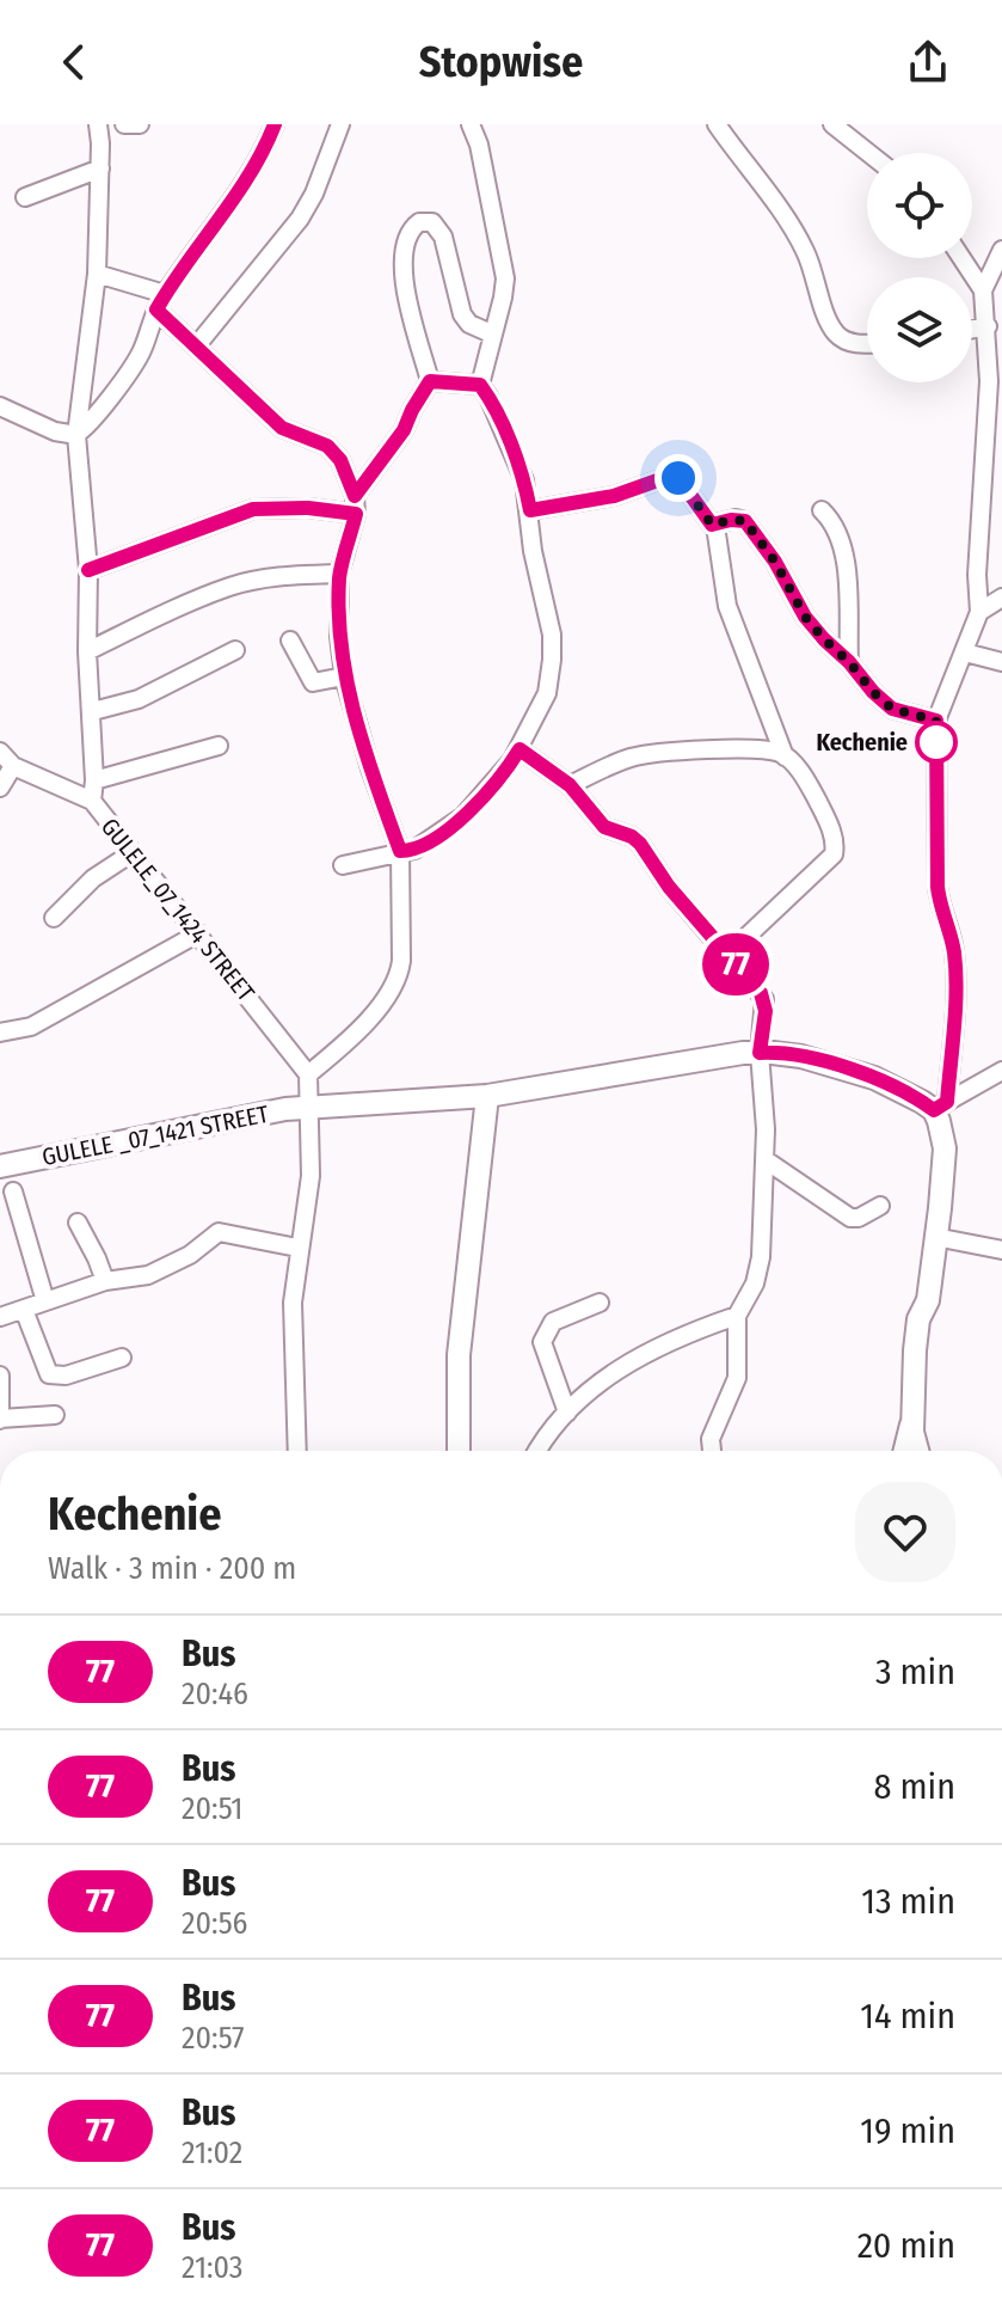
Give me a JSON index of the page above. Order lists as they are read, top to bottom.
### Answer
{
  "streets": {
    "main road": ["GULELE _07_1421 STREET"],
    "street": ["GULELE_07_1424 STREET"]
  },
  "places": ["Kechenie"],
  "lines": ["bus line 77"],
  "page": {
    "header": "Stopwise",
    "on_map": "77",
    "heading": ["Kechenie", "Walk · 3 min · 200 m"],
    "list": [
      {
        "mark": "77",
        "name": "Bus",
        "note": "20:46",
        "value": "3 min"
      },
      {
        "mark": "77",
        "name": "Bus",
        "note": "20:51",
        "value": "8 min"
      },
      {
        "mark": "77",
        "name": "Bus",
        "note": "20:56",
        "value": "13 min"
      },
      {
        "mark": "77",
        "name": "Bus",
        "note": "20:57",
        "value": "14 min"
      },
      {
        "mark": "77",
        "name": "Bus",
        "note": "21:02",
        "value": "19 min"
      },
      {
        "mark": "77",
        "name": "Bus",
        "note": "21:03",
        "value": "20 min"
      }
    ]
  }
}
